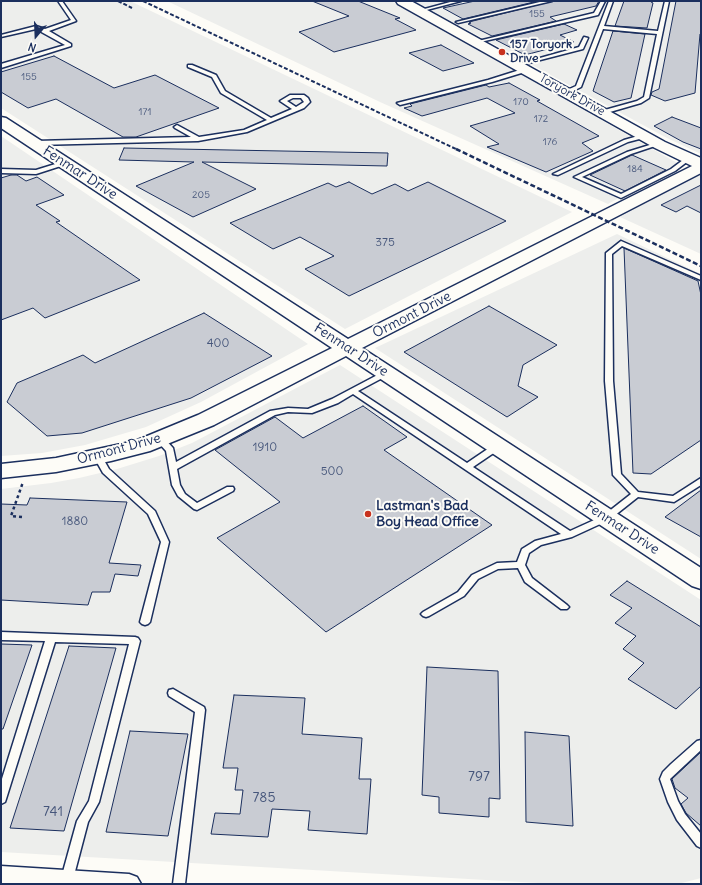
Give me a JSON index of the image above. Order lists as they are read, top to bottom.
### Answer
{
  "streets": {
    "street": ["Toryork Drive", "Fenmar Drive", "Ormont Drive"]
  },
  "crossings": [
    ["Toryork Drive", "Ormont Drive"],
    ["Fenmar Drive", "Ormont Drive"]
  ],
  "places": ["157 Toryork Drive", "Lastman's Bad Boy Head Office"],
  "house_numbers": [
    "155",
    "155",
    "170",
    "171",
    "172",
    "176",
    "184",
    "205",
    "375",
    "400",
    "1910",
    "500",
    "1880",
    "797",
    "785",
    "741"
  ],
  "north": "bottom"
}
